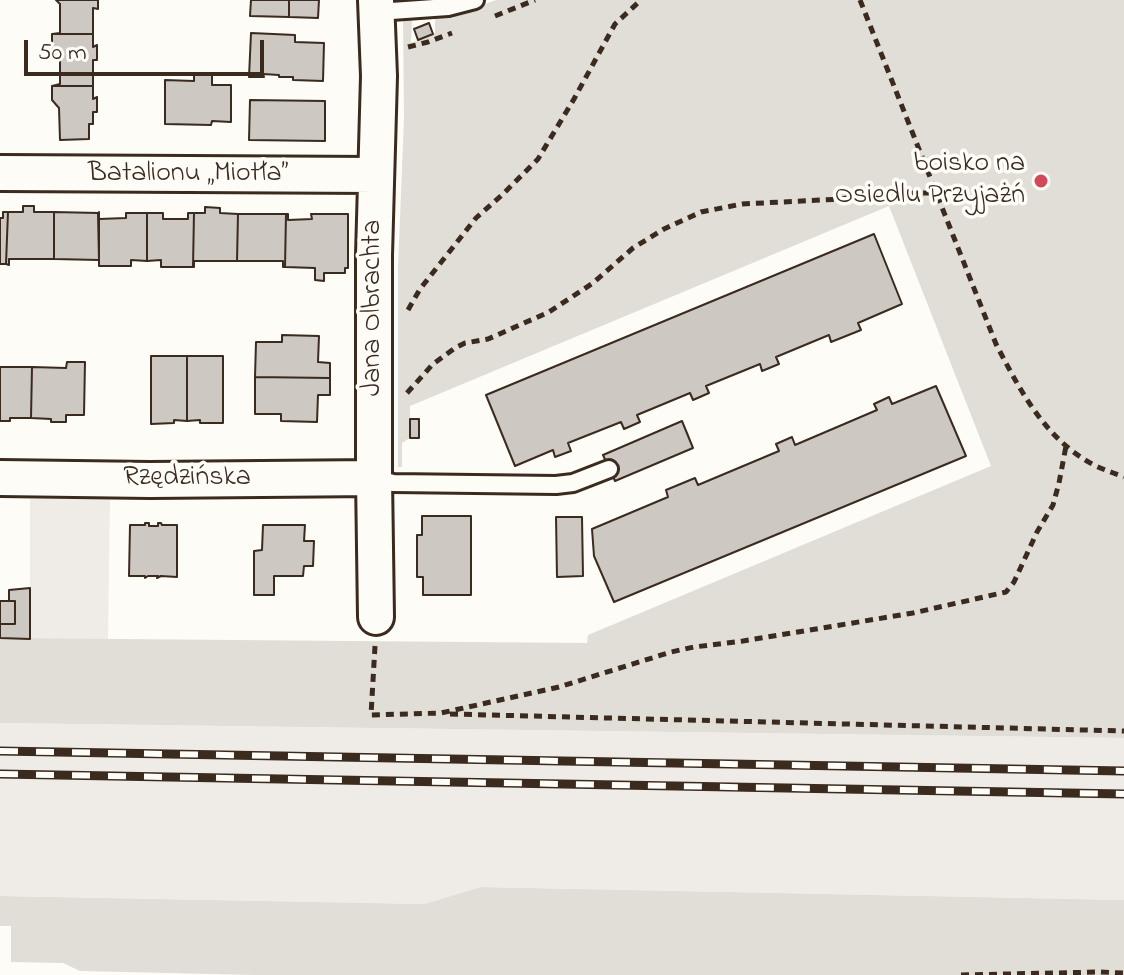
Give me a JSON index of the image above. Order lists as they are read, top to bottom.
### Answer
{
  "streets": {
    "street": ["Batalionu „Miotła”", "Jana Olbrachta", "Rzędzińska"]
  },
  "crossings": [
    ["Batalionu „Miotła”", "Jana Olbrachta"],
    ["Jana Olbrachta", "Rzędzińska"]
  ],
  "places": ["boisko na Osiedlu Przyjażń"],
  "scale_bar": "50 m"
}
